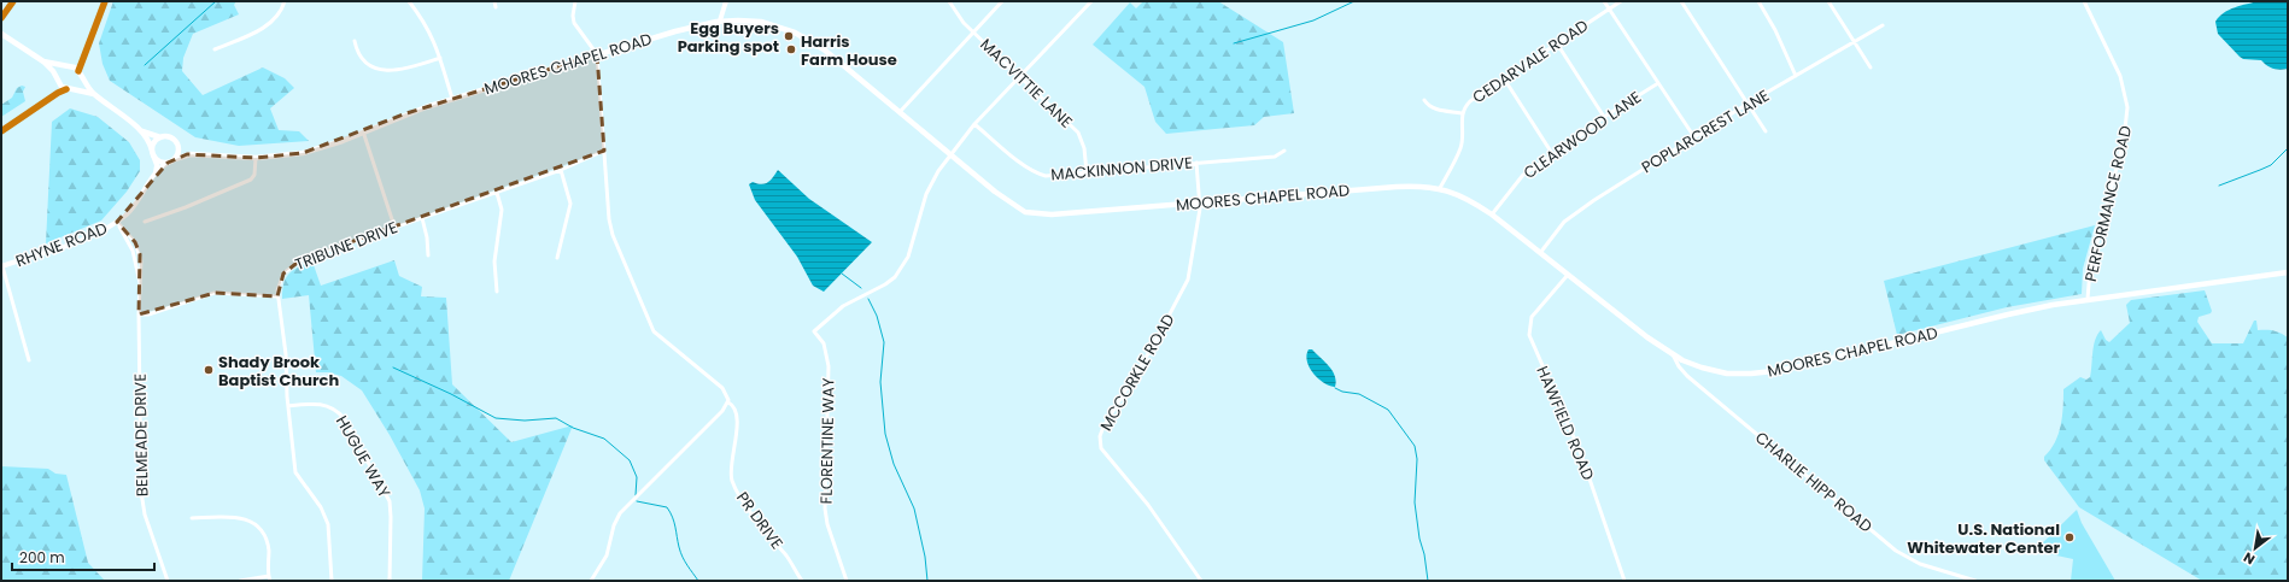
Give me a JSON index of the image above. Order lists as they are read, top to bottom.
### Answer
{
  "streets": {
    "main road": ["MOORES CHAPEL ROAD"],
    "street": [
      "CEDARVALE ROAD",
      "MACVITTIE LANE",
      "POPLARCREST LANE",
      "CLEARWOOD LANE",
      "MACKINNON DRIVE",
      "PERFORMANCE ROAD",
      "RHYNE ROAD",
      "TRIBUNE DRIVE",
      "MCCORKLE ROAD",
      "HAWFIELD ROAD",
      "BELMEADE DRIVE",
      "FLORENTINE WAY",
      "HUGUE WAY",
      "CHARLIE HIPP ROAD",
      "PR DRIVE"
    ]
  },
  "crossings": [
    ["CEDARVALE ROAD", "MOORES CHAPEL ROAD"],
    ["MOORES CHAPEL ROAD", "POPLARCREST LANE"],
    ["MOORES CHAPEL ROAD", "CLEARWOOD LANE"],
    ["MOORES CHAPEL ROAD", "PERFORMANCE ROAD"],
    ["MOORES CHAPEL ROAD", "RHYNE ROAD"],
    ["MOORES CHAPEL ROAD", "MCCORKLE ROAD"],
    ["MOORES CHAPEL ROAD", "HAWFIELD ROAD"],
    ["MOORES CHAPEL ROAD", "FLORENTINE WAY"],
    ["MOORES CHAPEL ROAD", "CHARLIE HIPP ROAD"],
    ["MOORES CHAPEL ROAD", "PR DRIVE"],
    ["MACVITTIE LANE", "MACKINNON DRIVE"],
    ["MACKINNON DRIVE", "MCCORKLE ROAD"],
    ["RHYNE ROAD", "BELMEADE DRIVE"],
    ["TRIBUNE DRIVE", "HUGUE WAY"],
    ["TRIBUNE DRIVE", "PR DRIVE"]
  ],
  "places": [
    "Egg Buyers Parking spot",
    "Harris Farm House",
    "Shady Brook Baptist Church",
    "U.S. National Whitewater Center"
  ],
  "scale_bar": "200 m",
  "north": "bottom left"
}
